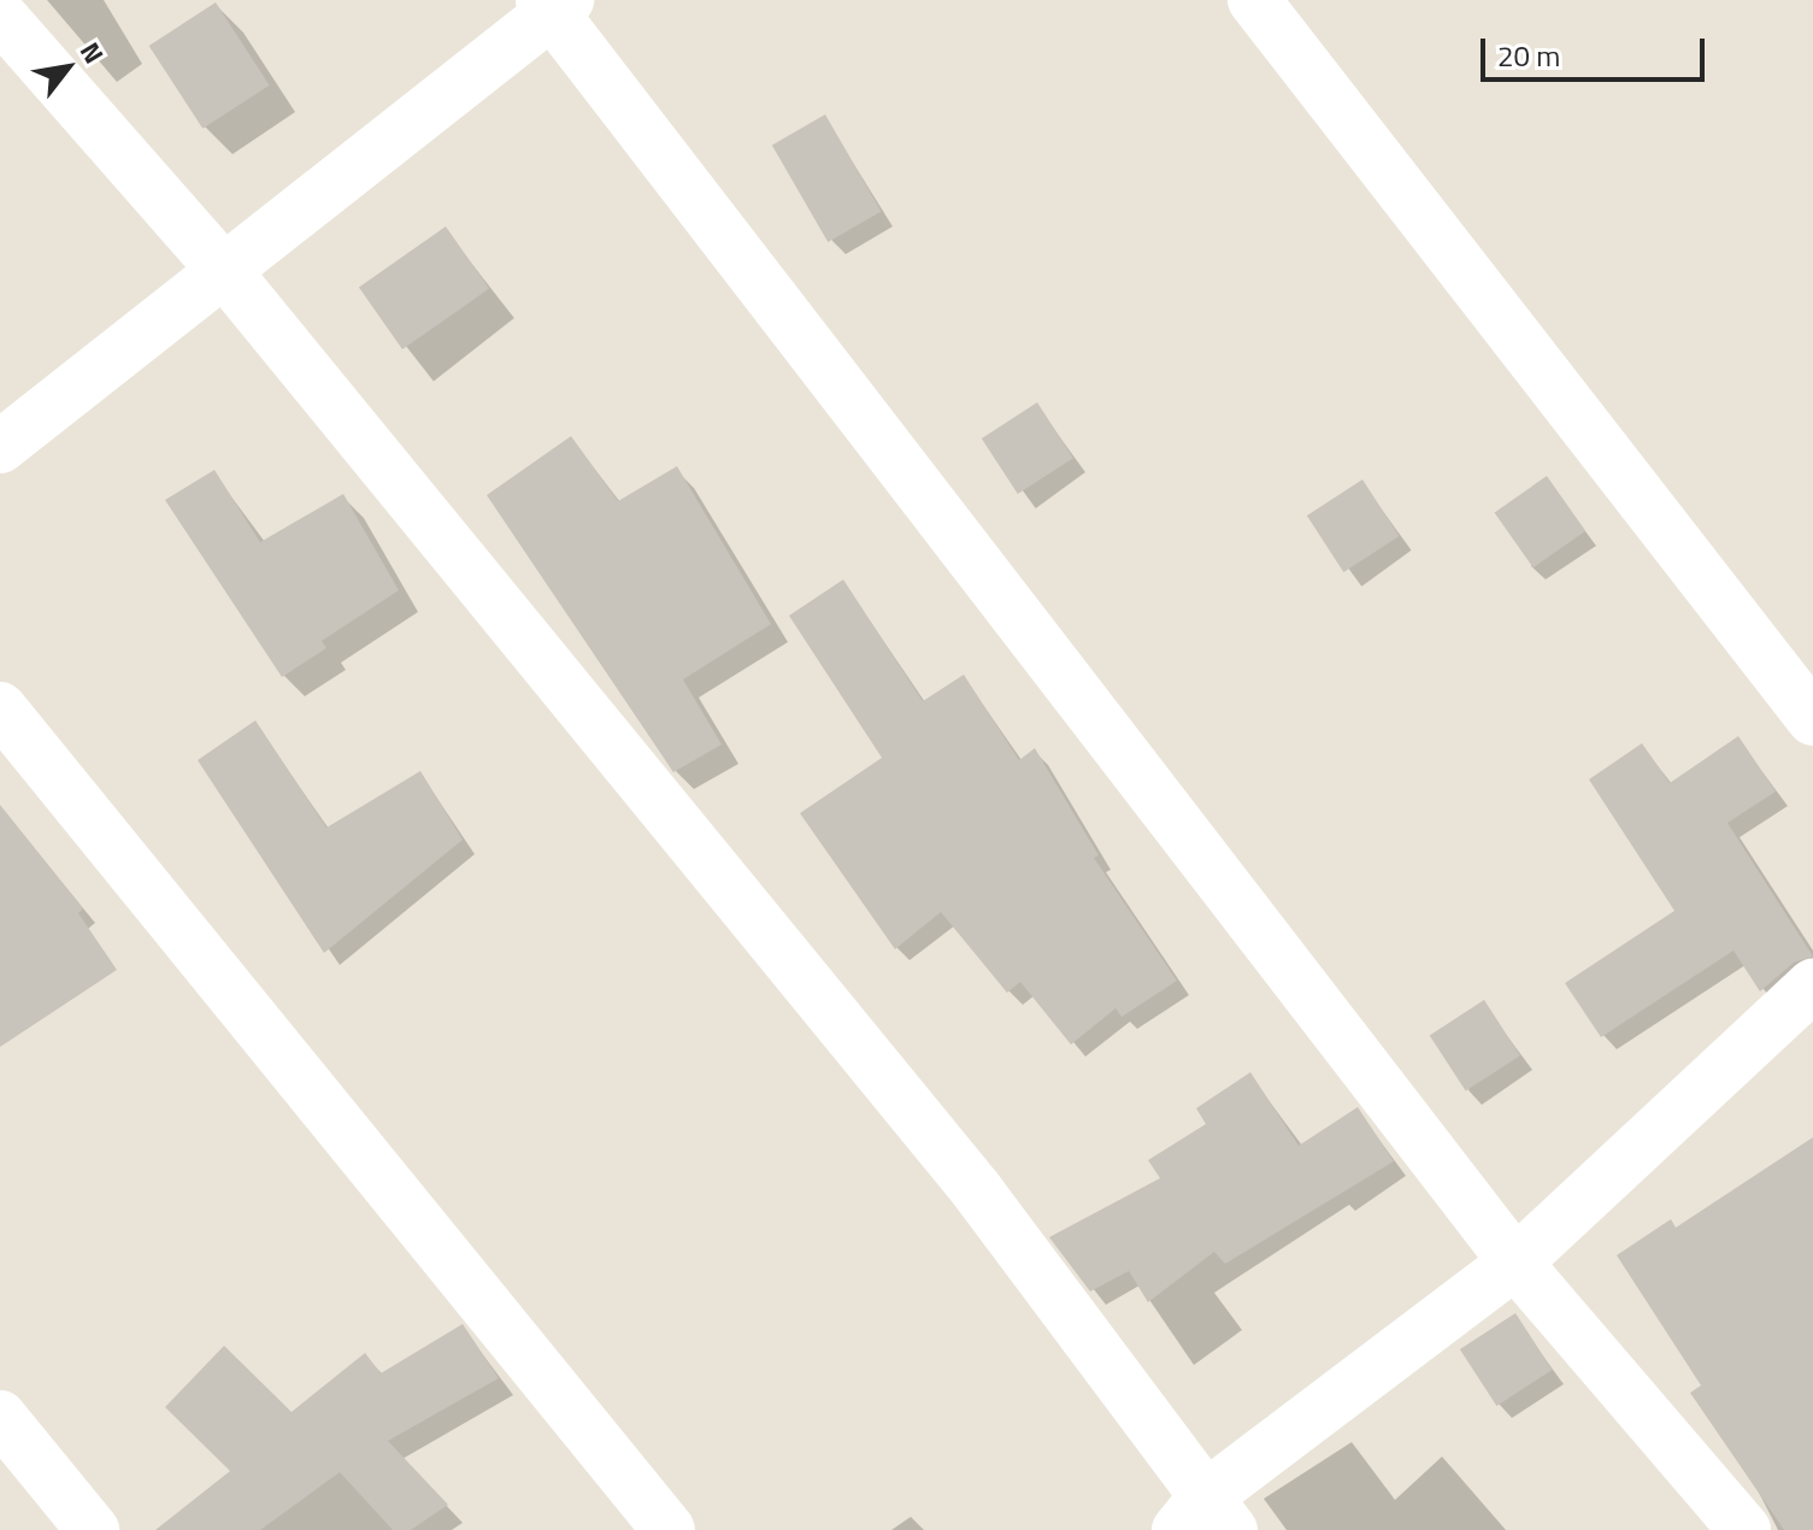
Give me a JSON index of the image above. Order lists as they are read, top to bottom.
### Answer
{
  "scale_bar": "20 m",
  "north": "top right"
}
